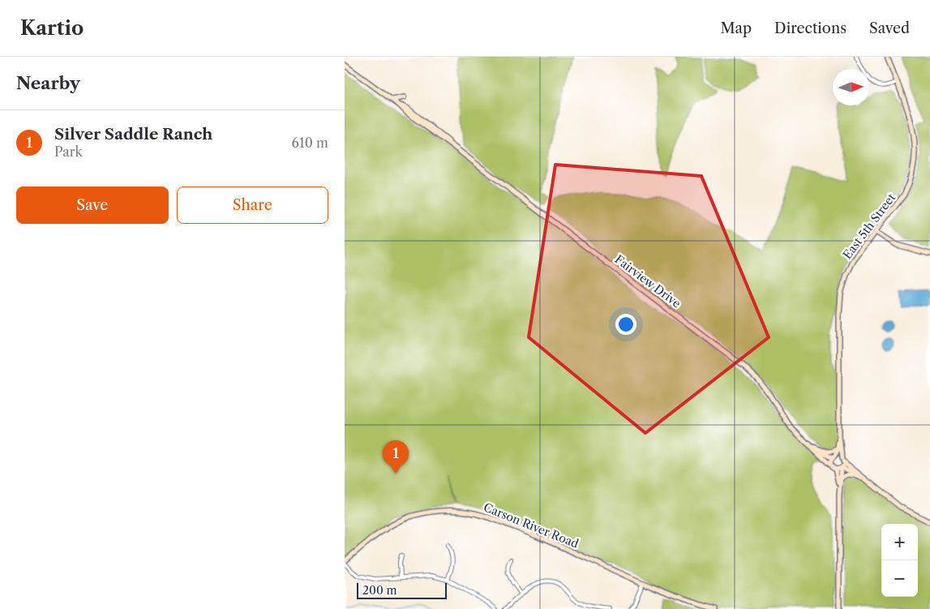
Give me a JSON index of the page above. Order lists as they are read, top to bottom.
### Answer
{
  "streets": {
    "main road": ["East 5th Street", "Fairview Drive", "Carson River Road"]
  },
  "crossings": [
    ["East 5th Street", "Fairview Drive"]
  ],
  "scale_bar": "200 m",
  "north": "right",
  "page": {
    "header": "Kartio",
    "nav": ["Map", "Directions", "Saved"],
    "heading": "Nearby",
    "list": [
      {
        "mark": "1",
        "name": "Silver Saddle Ranch",
        "note": "Park",
        "value": "610 m"
      }
    ],
    "buttons": ["Save", "Share"],
    "pins": "1",
    "map_buttons": ["+", "−"],
    "scale": "200 m"
  }
}
